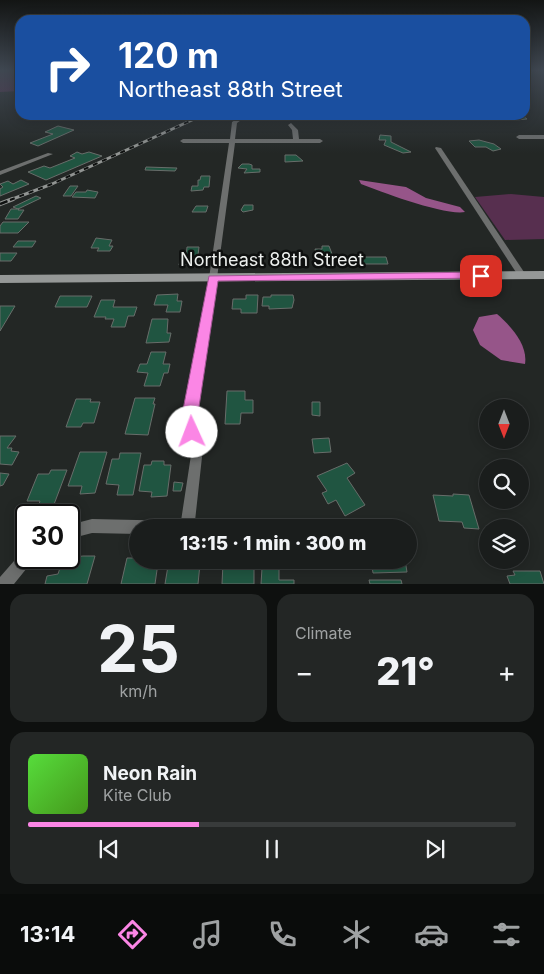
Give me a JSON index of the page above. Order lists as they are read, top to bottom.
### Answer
{
  "streets": {
    "main road": ["Northeast 88th Street"]
  },
  "north": "bottom",
  "page": {
    "turn": ["120 m", "Northeast 88th Street"],
    "limit": "30",
    "trip": "13:15 · 1 min · 300 m",
    "tile": [
      ["25", "km/h"],
      "Climate"
    ],
    "heat": ["−", "21°", "+"],
    "song": ["Neon Rain", "Kite Club"],
    "tabs": "13:14"
  }
}
